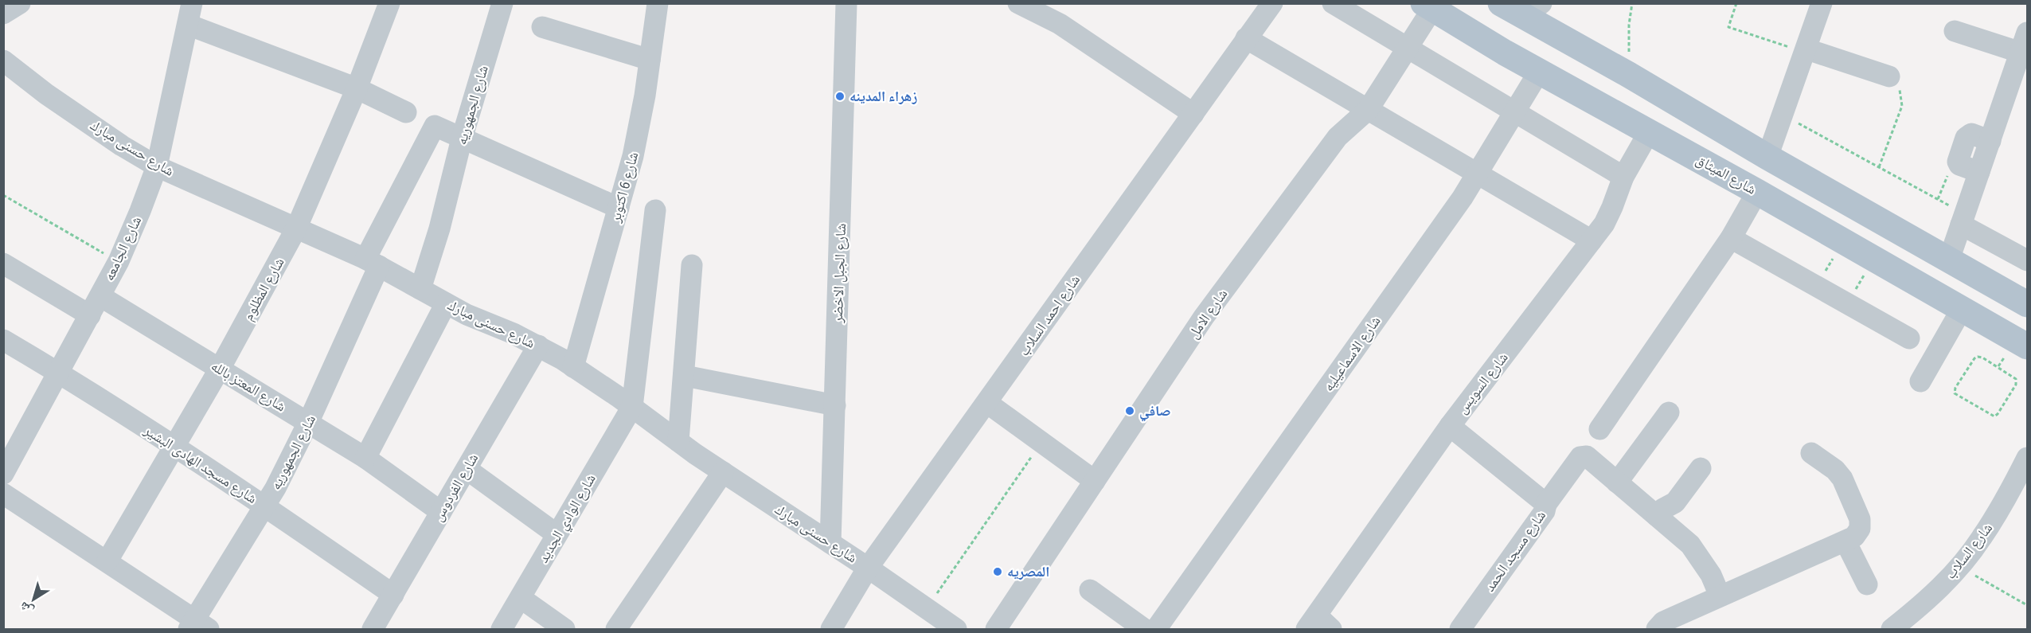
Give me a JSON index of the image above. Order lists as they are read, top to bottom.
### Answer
{
  "streets": {
    "main road": ["شارع الميثاق"],
    "street": [
      "شارع الجمهوريه",
      "شارع حسنى مبارك",
      "شارع 6 اكتوبر",
      "شارع الجامعه",
      "شارع الجبل الاخضر",
      "شارع المظلوم",
      "شارع الامل",
      "شارع احمد السلاب",
      "شارع الاسماعيليه",
      "شارع السويس",
      "شارع المعتز بالله",
      "شارع مسجد الهادى البشير",
      "شارع الفردوس",
      "شارع الوادي الجديد",
      "شارع مسجد الحمد",
      "شارع السلاب"
    ]
  },
  "crossings": [
    ["شارع الجمهوريه", "شارع حسنى مبارك"],
    ["شارع الجمهوريه", "شارع المعتز بالله"],
    ["شارع الجمهوريه", "شارع مسجد الهادى البشير"],
    ["شارع حسنى مبارك", "شارع 6 اكتوبر"],
    ["شارع حسنى مبارك", "شارع الجامعه"],
    ["شارع حسنى مبارك", "شارع الجبل الاخضر"],
    ["شارع حسنى مبارك", "شارع المظلوم"],
    ["شارع حسنى مبارك", "شارع احمد السلاب"],
    ["شارع حسنى مبارك", "شارع الفردوس"],
    ["شارع حسنى مبارك", "شارع الوادي الجديد"],
    ["شارع الميثاق", "شارع الامل"],
    ["شارع الميثاق", "شارع الاسماعيليه"],
    ["شارع الميثاق", "شارع السويس"],
    ["شارع الجامعه", "شارع المعتز بالله"],
    ["شارع الجامعه", "شارع مسجد الهادى البشير"],
    ["شارع المظلوم", "شارع المعتز بالله"],
    ["شارع المظلوم", "شارع مسجد الهادى البشير"],
    ["شارع السويس", "شارع مسجد الحمد"],
    ["شارع المعتز بالله", "شارع الفردوس"],
    ["شارع مسجد الهادى البشير", "شارع الفردوس"]
  ],
  "places": ["زهراء المدينه", "صافي", "المصريه"],
  "north": "bottom left"
}
